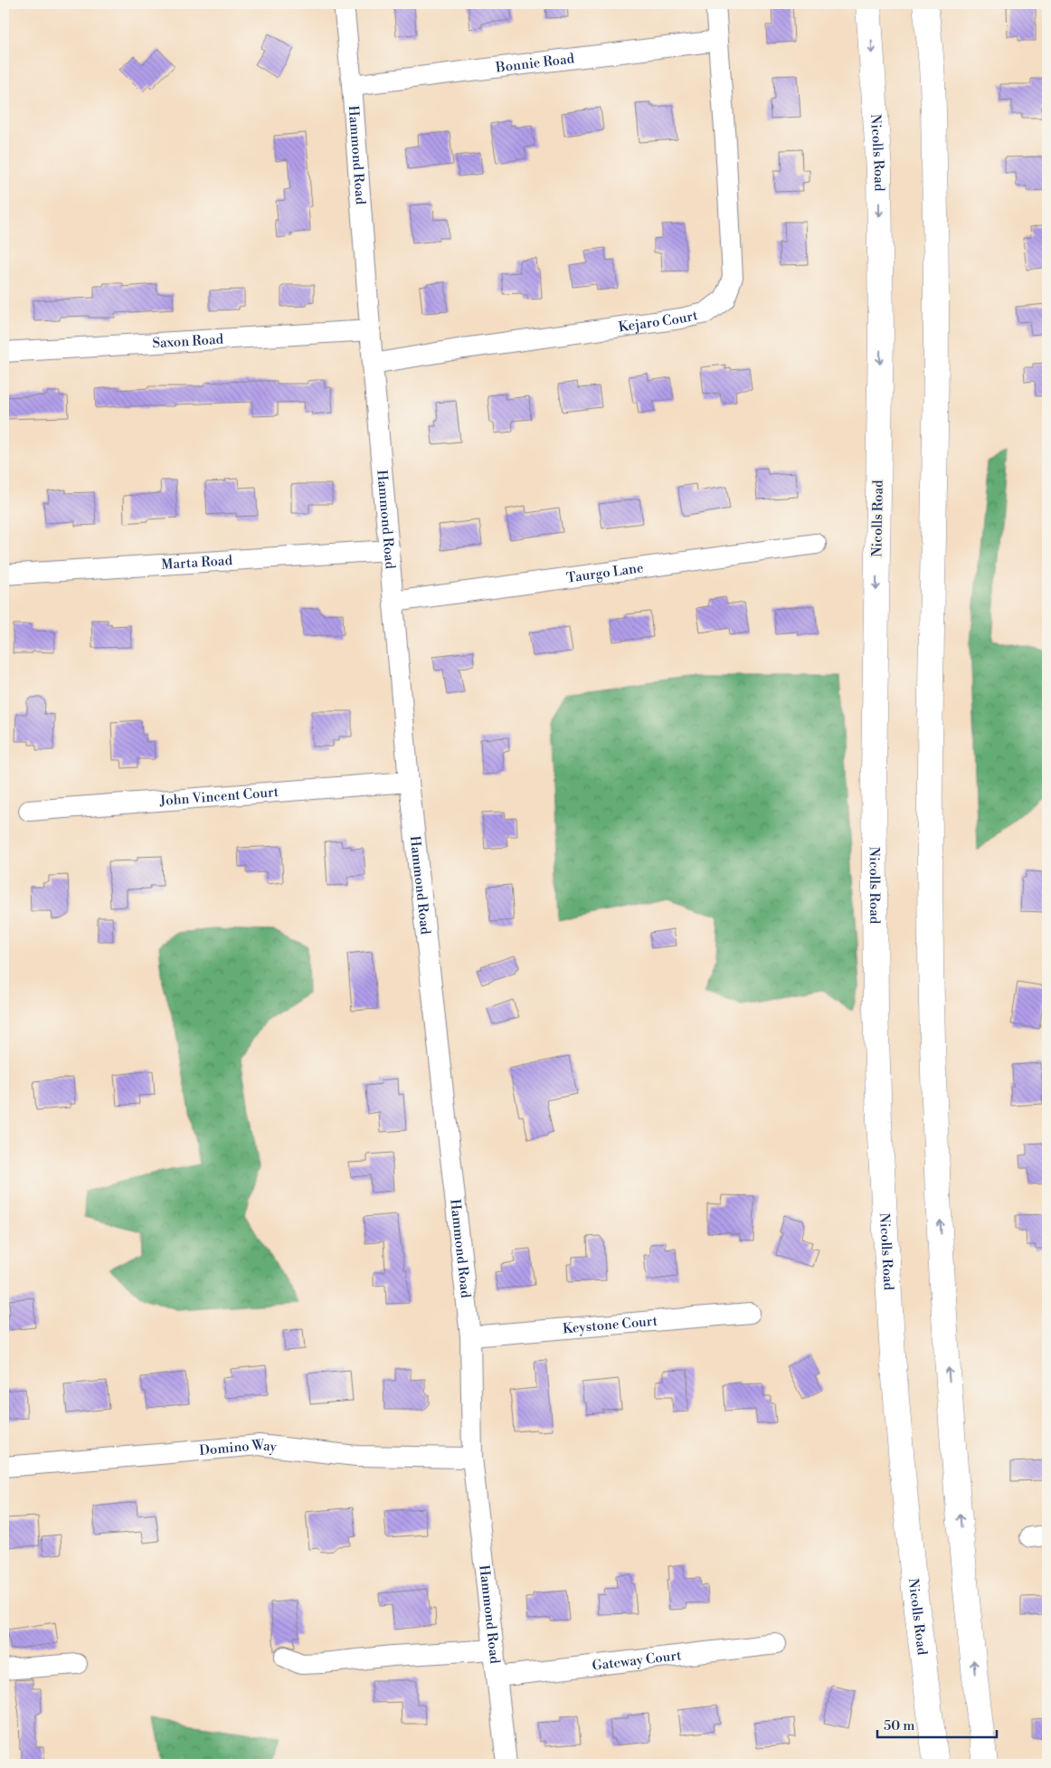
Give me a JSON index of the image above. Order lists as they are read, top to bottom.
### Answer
{
  "streets": {
    "highway": ["Nicolls Road"],
    "street": [
      "Bonnie Road",
      "Hammond Road",
      "Kejaro Court",
      "Saxon Road",
      "Marta Road",
      "Taurgo Lane",
      "John Vincent Court",
      "Keystone Court",
      "Domino Way",
      "Gateway Court"
    ]
  },
  "crossings": [
    ["Bonnie Road", "Hammond Road"],
    ["Bonnie Road", "Kejaro Court"],
    ["Hammond Road", "Kejaro Court"],
    ["Hammond Road", "Saxon Road"],
    ["Hammond Road", "Marta Road"],
    ["Hammond Road", "Taurgo Lane"],
    ["Hammond Road", "John Vincent Court"],
    ["Hammond Road", "Keystone Court"],
    ["Hammond Road", "Domino Way"],
    ["Hammond Road", "Gateway Court"]
  ],
  "scale_bar": "50 m"
}
